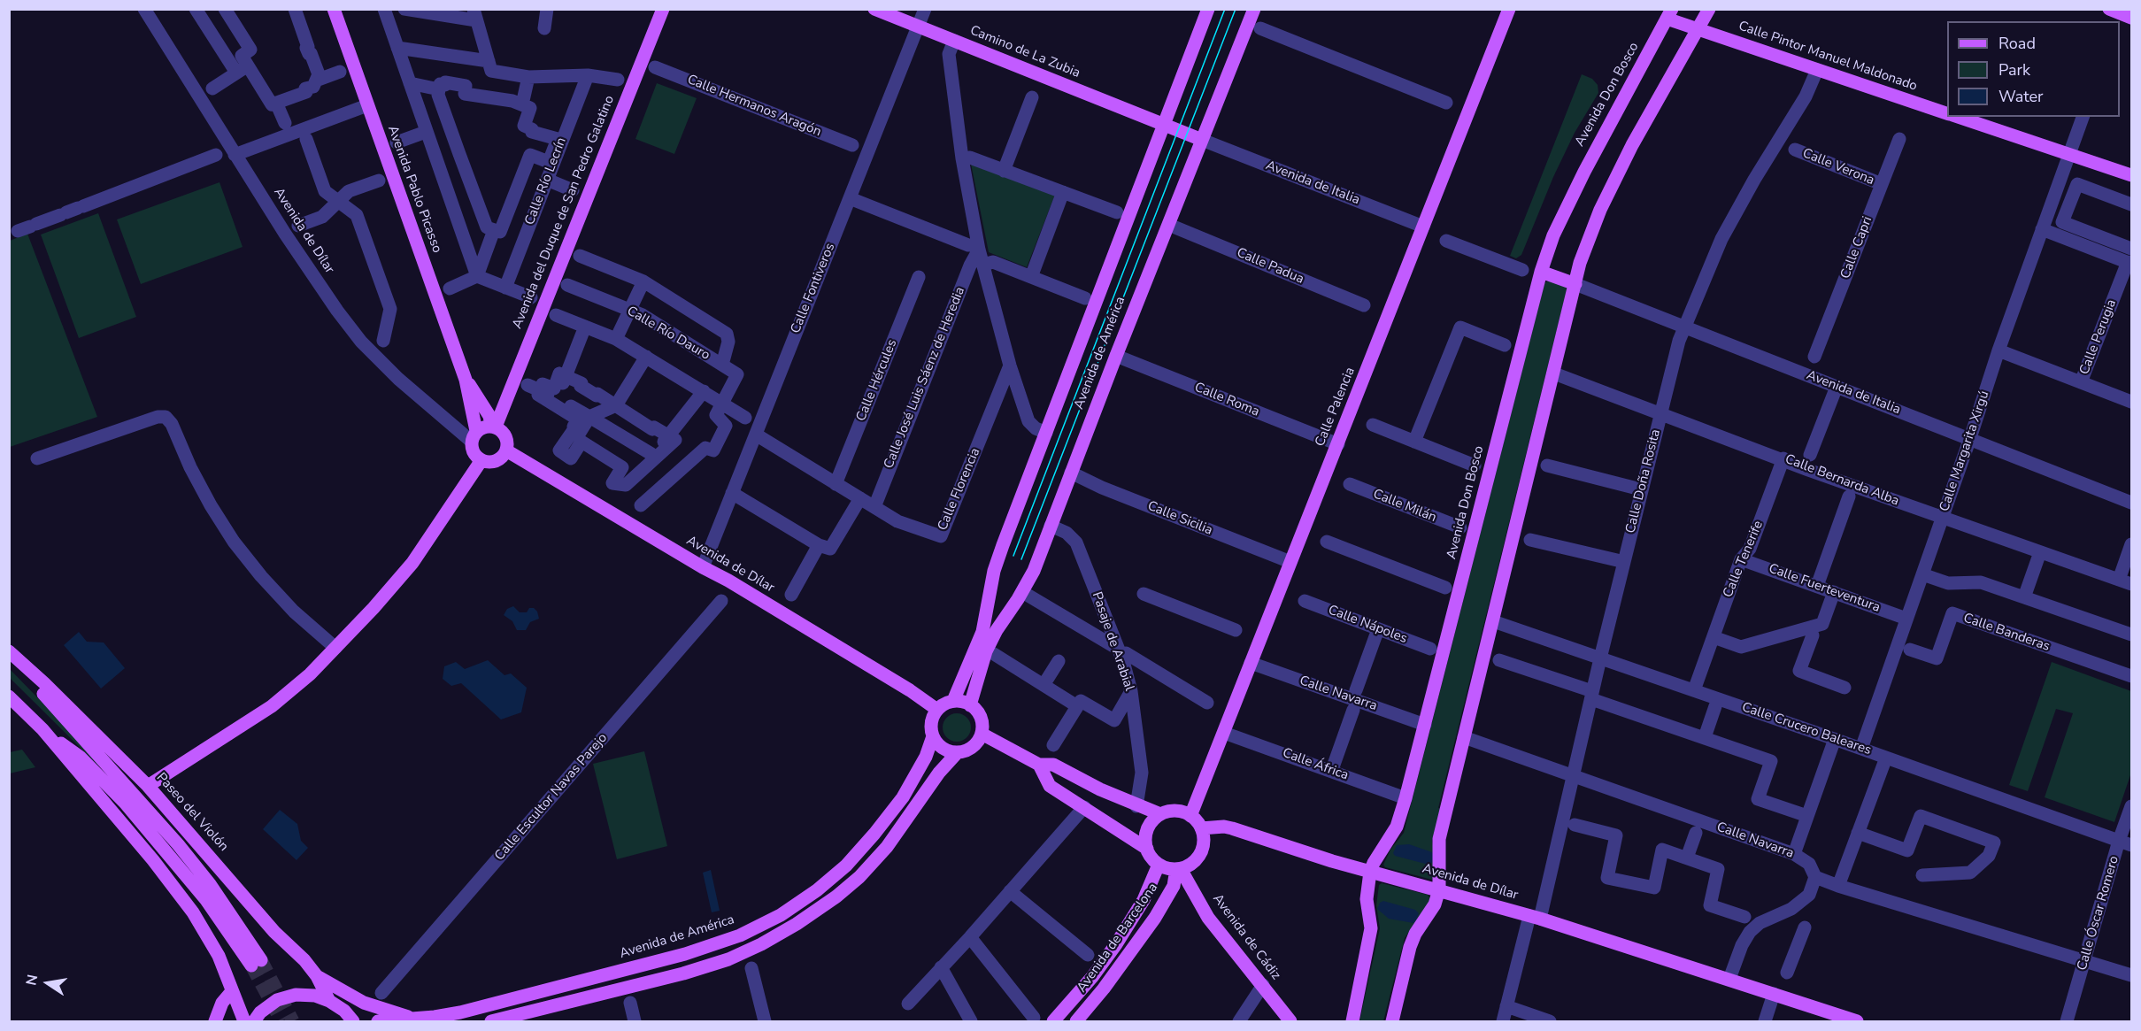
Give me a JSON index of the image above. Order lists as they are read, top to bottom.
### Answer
{
  "streets": {
    "main road": [
      "Camino de La Zubia",
      "Calle Pintor Manuel Maldonado",
      "Avenida Don Bosco",
      "Avenida Pablo Picasso",
      "Avenida del Duque de San Pedro Galatino",
      "Avenida de Dílar",
      "Avenida de América",
      "Calle Palencia",
      "Paseo del Violón",
      "Avenida de Cádiz",
      "Avenida de Barcelona"
    ],
    "street": [
      "Calle Hermanos Aragón",
      "Calle Verona",
      "Calle Río Lecrín",
      "Avenida de Italia",
      "Calle Capri",
      "Calle Padua",
      "Calle Fontiveros",
      "Calle Río Dauro",
      "Calle Perugia",
      "Calle José Luis Sáenz de Heredia",
      "Calle Hércules",
      "Calle Roma",
      "Calle Margarita Xirgú",
      "Calle Bernarda Alba",
      "Calle Doña Rosita",
      "Calle Florencia",
      "Calle Milán",
      "Calle Sicilia",
      "Calle Tenerife",
      "Calle Fuerteventura",
      "Calle Nápoles",
      "Calle Banderas",
      "Pasaje de Arabial",
      "Calle Navarra",
      "Calle Crucero Baleares",
      "Calle África",
      "Calle Escultor Navas Parejo",
      "Calle Óscar Romero"
    ]
  },
  "crossings": [
    ["Camino de La Zubia", "Avenida de Italia"],
    ["Camino de La Zubia", "Calle Fontiveros"],
    ["Camino de La Zubia", "Avenida de América"],
    ["Calle Pintor Manuel Maldonado", "Avenida Don Bosco"],
    ["Calle Pintor Manuel Maldonado", "Calle Doña Rosita"],
    ["Avenida Don Bosco", "Avenida de Dílar"],
    ["Avenida Don Bosco", "Calle Navarra"],
    ["Avenida Don Bosco", "Calle África"],
    ["Calle Verona", "Calle Capri"],
    ["Avenida de Italia", "Avenida de América"],
    ["Avenida de Italia", "Calle Palencia"],
    ["Avenida de Italia", "Calle Margarita Xirgú"],
    ["Avenida de Italia", "Calle Doña Rosita"],
    ["Avenida Pablo Picasso", "Avenida del Duque de San Pedro Galatino"],
    ["Avenida Pablo Picasso", "Avenida de Dílar"],
    ["Avenida del Duque de San Pedro Galatino", "Avenida de Dílar"],
    ["Avenida de Dílar", "Calle Fontiveros"],
    ["Avenida de Dílar", "Avenida de América"],
    ["Avenida de Dílar", "Calle Palencia"],
    ["Avenida de Dílar", "Calle Doña Rosita"],
    ["Avenida de Dílar", "Avenida de Cádiz"],
    ["Avenida de Dílar", "Avenida de Barcelona"],
    ["Calle Fontiveros", "Calle Florencia"],
    ["Calle Perugia", "Calle Margarita Xirgú"],
    ["Avenida de América", "Calle Roma"],
    ["Avenida de América", "Calle Sicilia"],
    ["Avenida de América", "Pasaje de Arabial"],
    ["Calle José Luis Sáenz de Heredia", "Calle Florencia"],
    ["Calle Hércules", "Calle Florencia"],
    ["Calle Roma", "Calle Palencia"],
    ["Calle Palencia", "Calle Sicilia"],
    ["Calle Palencia", "Calle Navarra"],
    ["Calle Palencia", "Calle África"],
    ["Calle Palencia", "Avenida de Cádiz"],
    ["Calle Palencia", "Avenida de Barcelona"],
    ["Calle Margarita Xirgú", "Calle Bernarda Alba"],
    ["Calle Margarita Xirgú", "Calle Fuerteventura"],
    ["Calle Margarita Xirgú", "Calle Crucero Baleares"],
    ["Calle Bernarda Alba", "Calle Doña Rosita"],
    ["Calle Bernarda Alba", "Calle Tenerife"],
    ["Calle Doña Rosita", "Calle Navarra"],
    ["Calle Doña Rosita", "Calle Crucero Baleares"],
    ["Calle Tenerife", "Calle Fuerteventura"],
    ["Calle Tenerife", "Calle Crucero Baleares"],
    ["Calle Crucero Baleares", "Calle Óscar Romero"],
    ["Avenida de Cádiz", "Avenida de Barcelona"]
  ],
  "legend": ["Road", "Park", "Water"],
  "north": "left"
}
